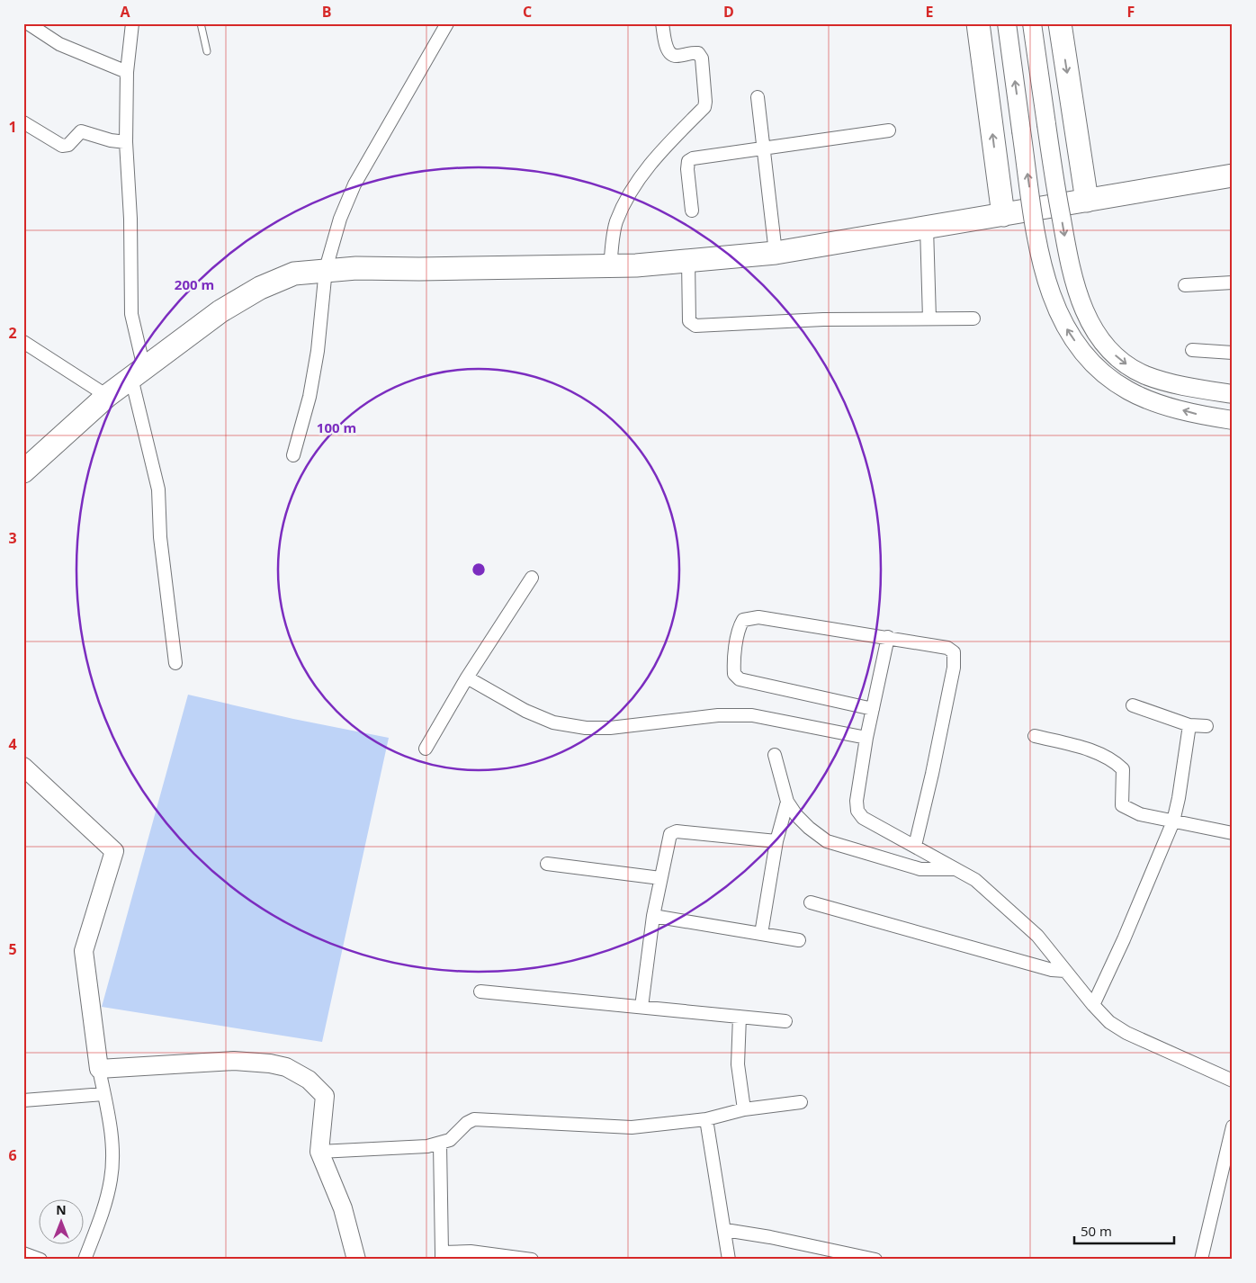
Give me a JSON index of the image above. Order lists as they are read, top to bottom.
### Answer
{
  "scale_bar": "50 m",
  "north": "top",
  "grid": {
    "columns": [
      "A",
      "B",
      "C",
      "D",
      "E",
      "F"
    ],
    "rows": [
      "1",
      "2",
      "3",
      "4",
      "5",
      "6"
    ]
  },
  "rings": ["200 m", "100 m"]
}
